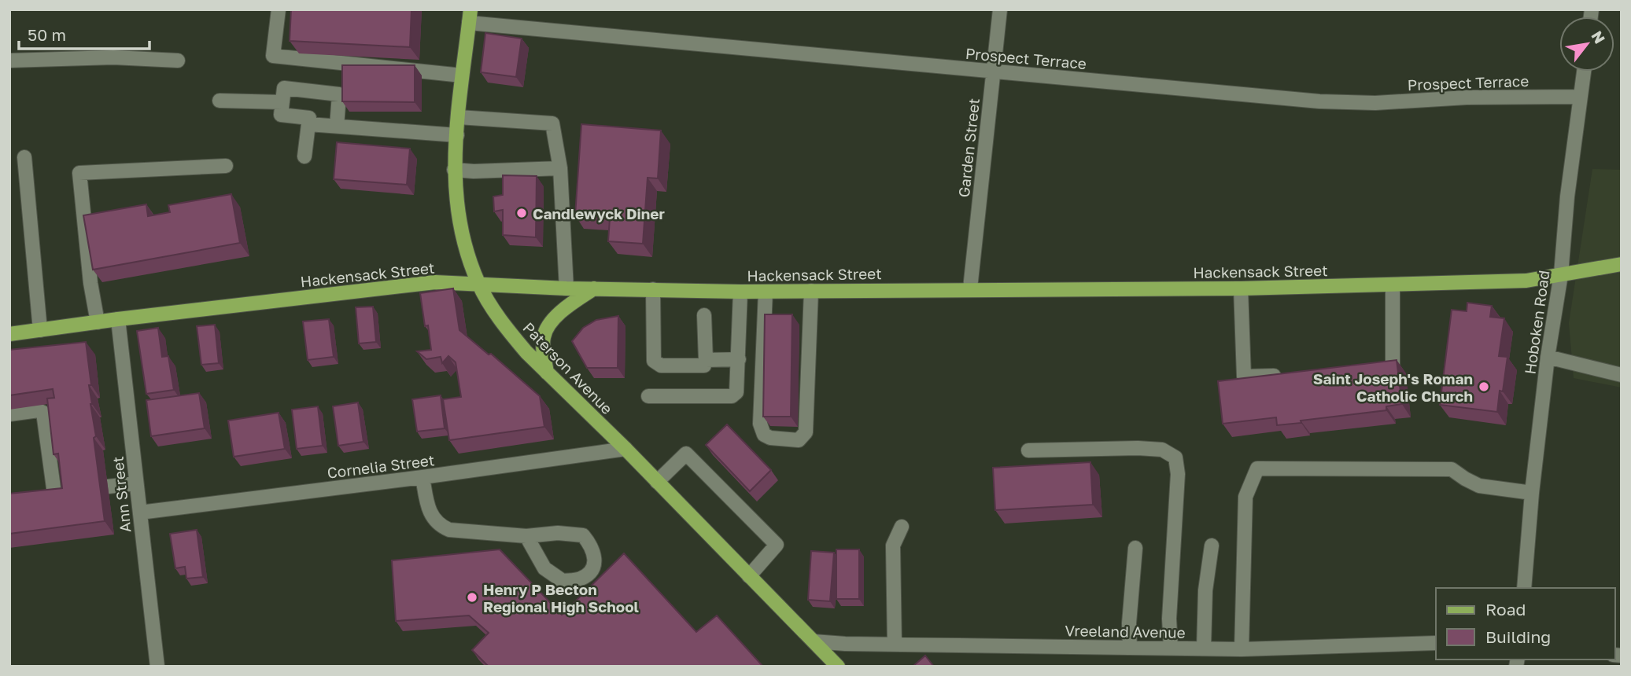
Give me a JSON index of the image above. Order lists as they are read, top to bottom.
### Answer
{
  "streets": {
    "main road": ["Hackensack Street", "Paterson Avenue"],
    "street": [
      "Prospect Terrace",
      "Garden Street",
      "Hoboken Road",
      "Cornelia Street",
      "Ann Street",
      "Vreeland Avenue"
    ]
  },
  "crossings": [
    ["Prospect Terrace", "Garden Street"],
    ["Prospect Terrace", "Hoboken Road"],
    ["Prospect Terrace", "Paterson Avenue"],
    ["Garden Street", "Hackensack Street"],
    ["Hackensack Street", "Hoboken Road"],
    ["Hackensack Street", "Paterson Avenue"],
    ["Hackensack Street", "Ann Street"],
    ["Paterson Avenue", "Cornelia Street"],
    ["Paterson Avenue", "Vreeland Avenue"],
    ["Cornelia Street", "Ann Street"]
  ],
  "places": ["Candlewyck Diner", "Saint Joseph's Roman Catholic Church", "Henry P Becton Regional High School"],
  "legend": ["Road", "Building"],
  "scale_bar": "50 m",
  "north": "top right"
}
